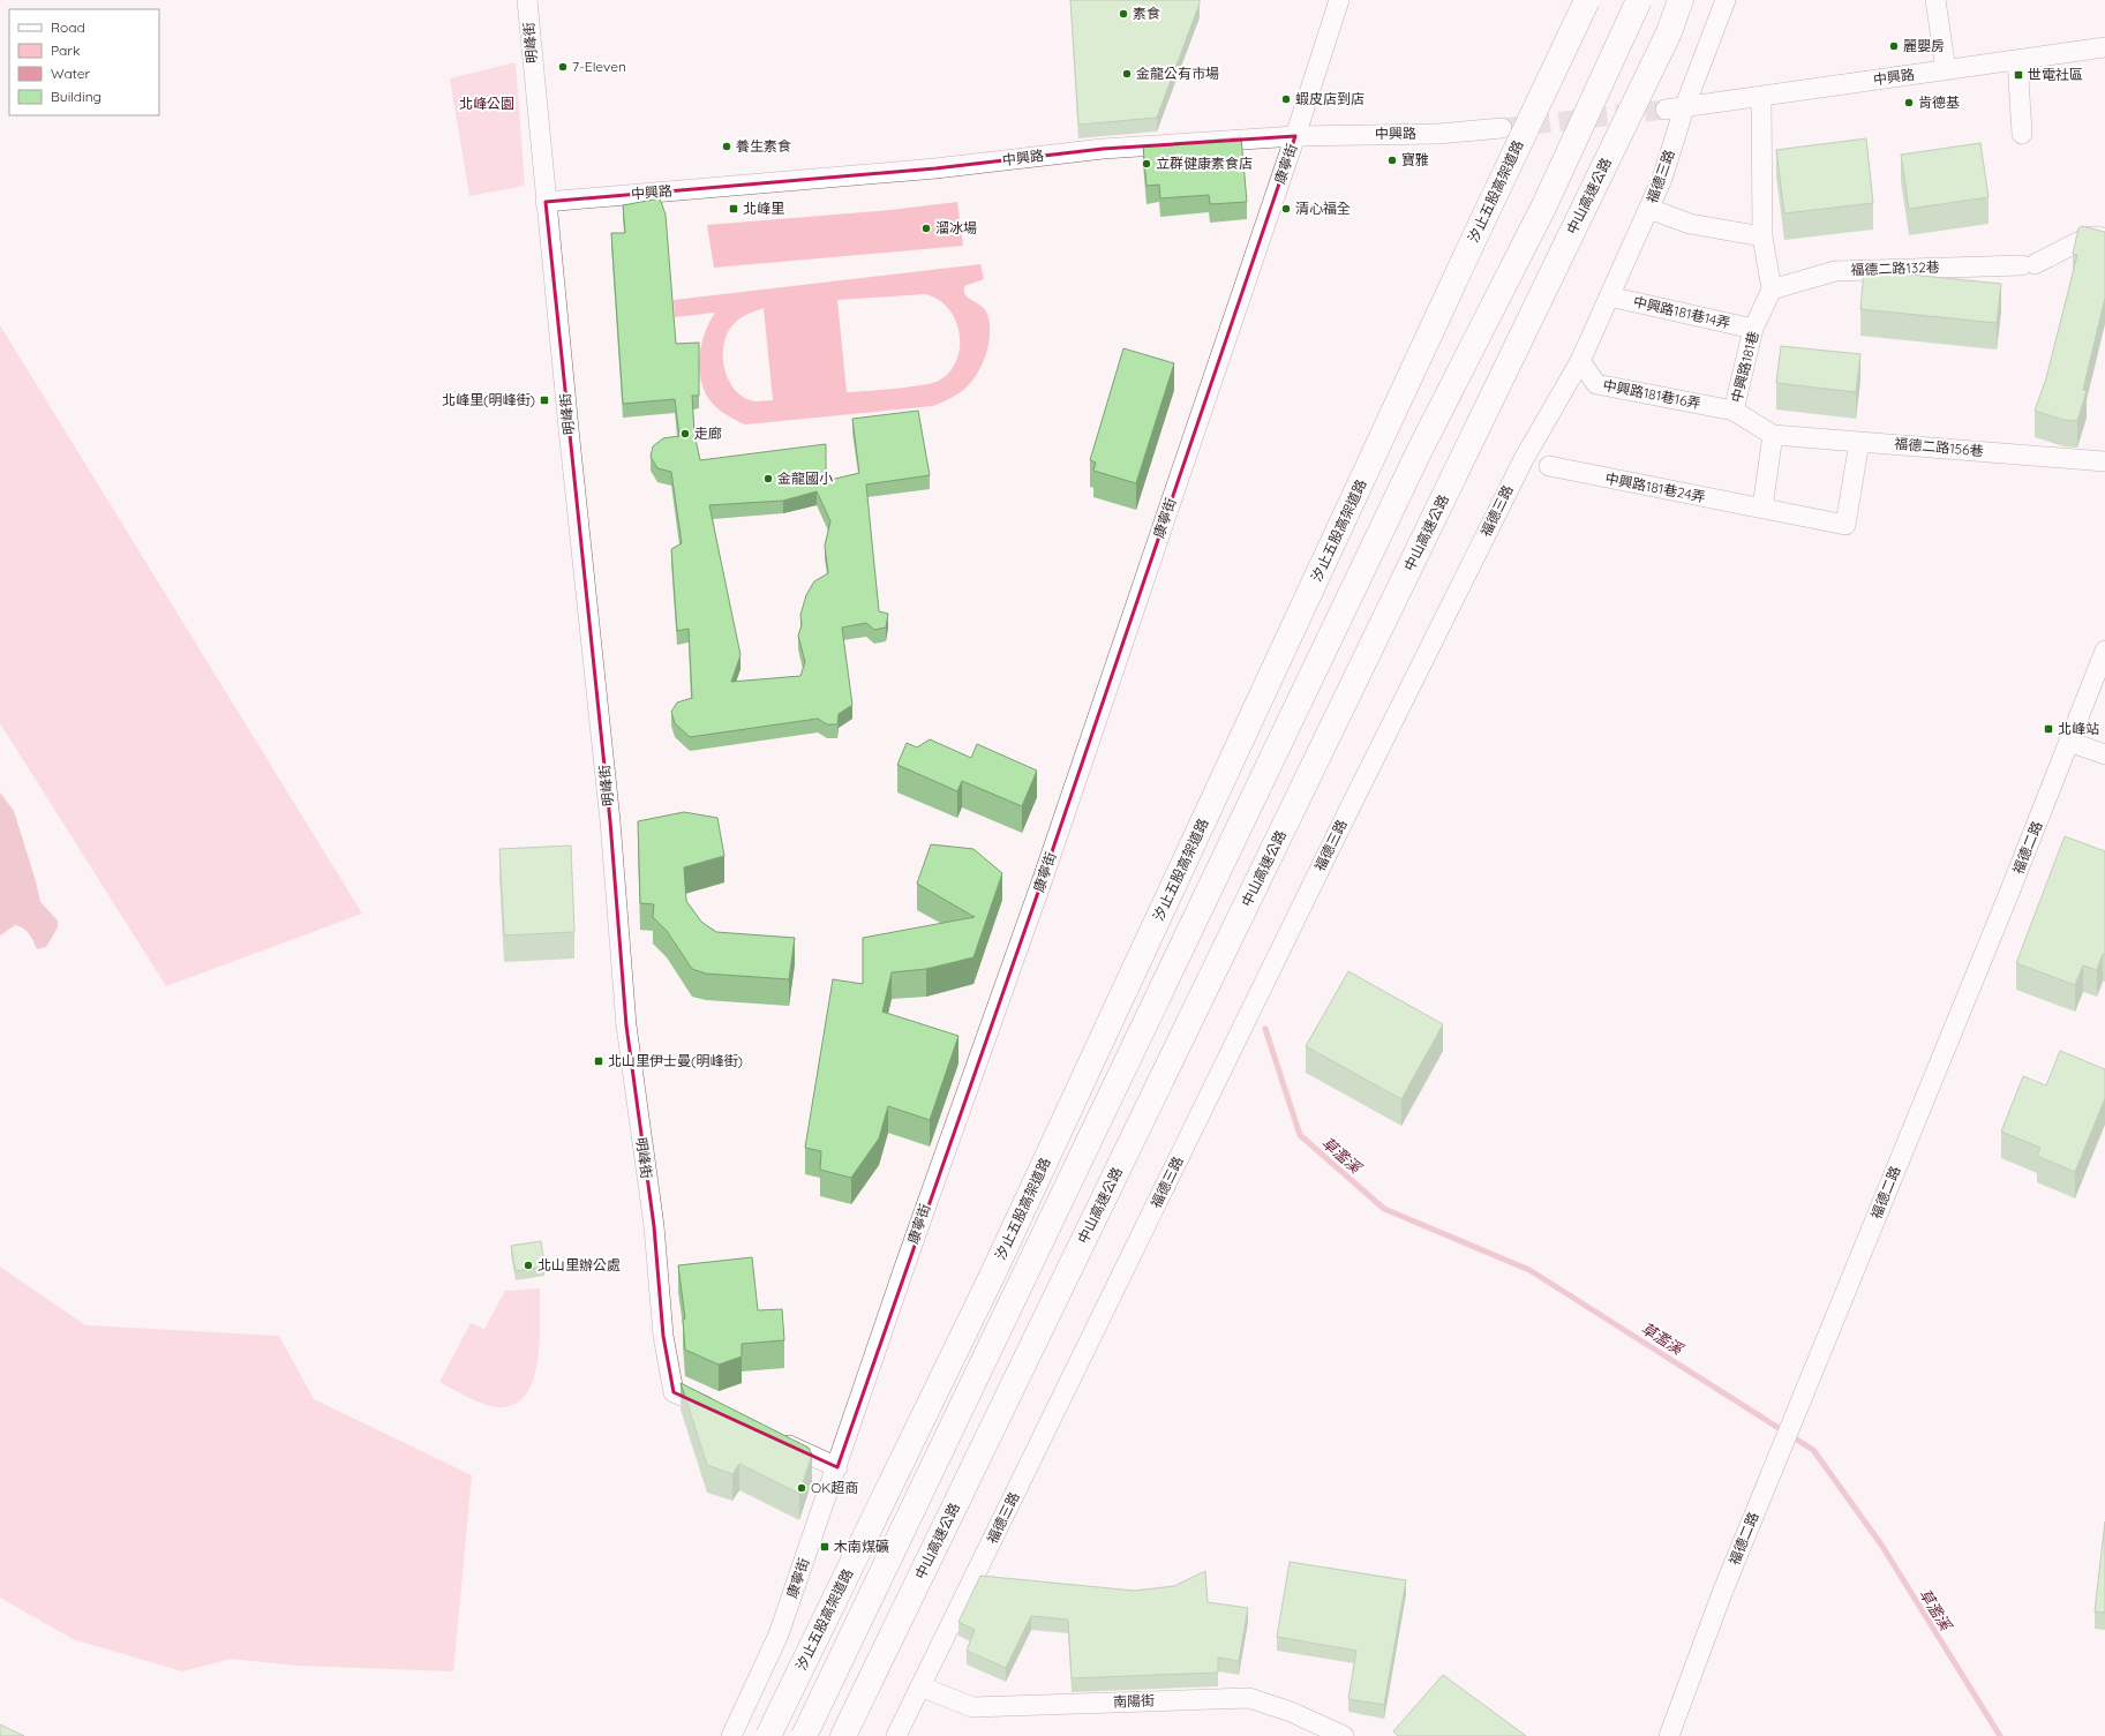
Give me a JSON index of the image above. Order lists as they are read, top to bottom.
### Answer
{
  "streets": {
    "highway": ["汐止五股高架道路", "中山高速公路"],
    "street": [
      "明峰街",
      "中興路",
      "康寧街",
      "福德三路",
      "福德二路132巷",
      "中興路181巷14弄",
      "中興路181巷",
      "中興路181巷16弄",
      "福德二路156巷",
      "中興路181巷24弄",
      "福德二路",
      "南陽街"
    ]
  },
  "crossings": [
    ["明峰街", "中興路"],
    ["中興路", "康寧街"],
    ["中興路", "福德三路"],
    ["福德三路", "中興路181巷14弄"],
    ["福德三路", "中興路181巷16弄"],
    ["福德三路", "南陽街"],
    ["福德二路132巷", "中興路181巷"],
    ["中興路181巷14弄", "中興路181巷"],
    ["中興路181巷", "中興路181巷16弄"],
    ["中興路181巷", "福德二路156巷"],
    ["福德二路156巷", "中興路181巷24弄"]
  ],
  "water": ["草濫溪"],
  "parks": ["北峰公園"],
  "places": {
    "other": [
      "素食",
      "麗嬰房",
      "7-Eleven",
      "金龍公有市場",
      "蝦皮店到店",
      "肯德基",
      "養生素食",
      "寶雅",
      "立群健康素食店",
      "清心福全",
      "溜冰場",
      "走廊",
      "金龍國小",
      "北山里辦公處",
      "OK超商"
    ],
    "transit": [
      "世電社區",
      "北峰里",
      "北峰里(明峰街)",
      "北峰站",
      "北山里伊士曼(明峰街)",
      "木南煤礦"
    ]
  },
  "legend": [
    "Road",
    "Park",
    "Water",
    "Building"
  ]
}
